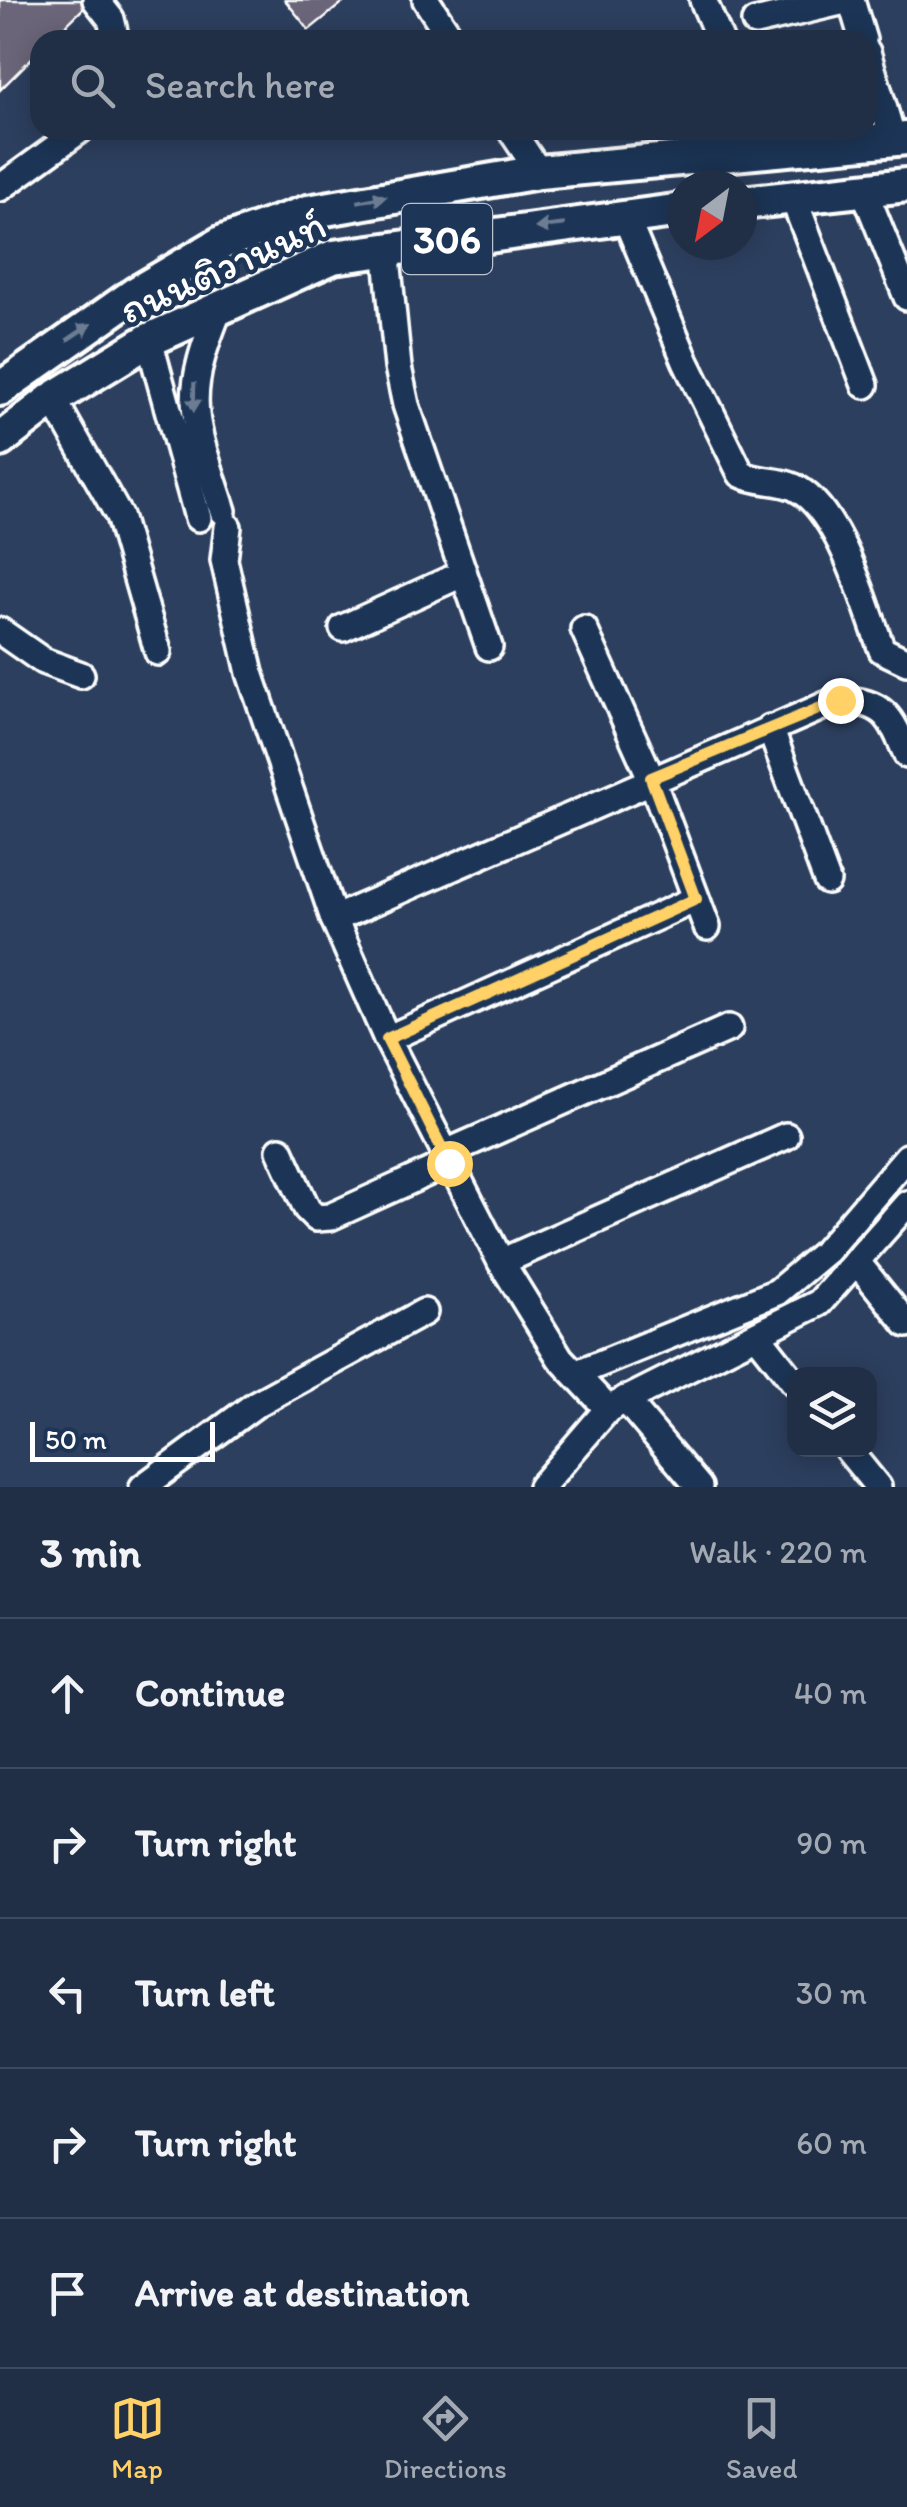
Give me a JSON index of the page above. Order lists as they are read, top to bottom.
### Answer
{
  "streets": {
    "main road": ["306", "ถนนติวานนท์"]
  },
  "scale_bar": "50 m",
  "north": "bottom left",
  "page": {
    "search": "Search here",
    "scale": "50 m",
    "heading": ["3 min", "Walk · 220 m"],
    "list": [
      ["Continue", "40 m"],
      ["Turn right", "90 m"],
      ["Turn left", "30 m"],
      ["Turn right", "60 m"],
      "Arrive at destination"
    ],
    "nav": ["Map", "Directions", "Saved"]
  }
}
